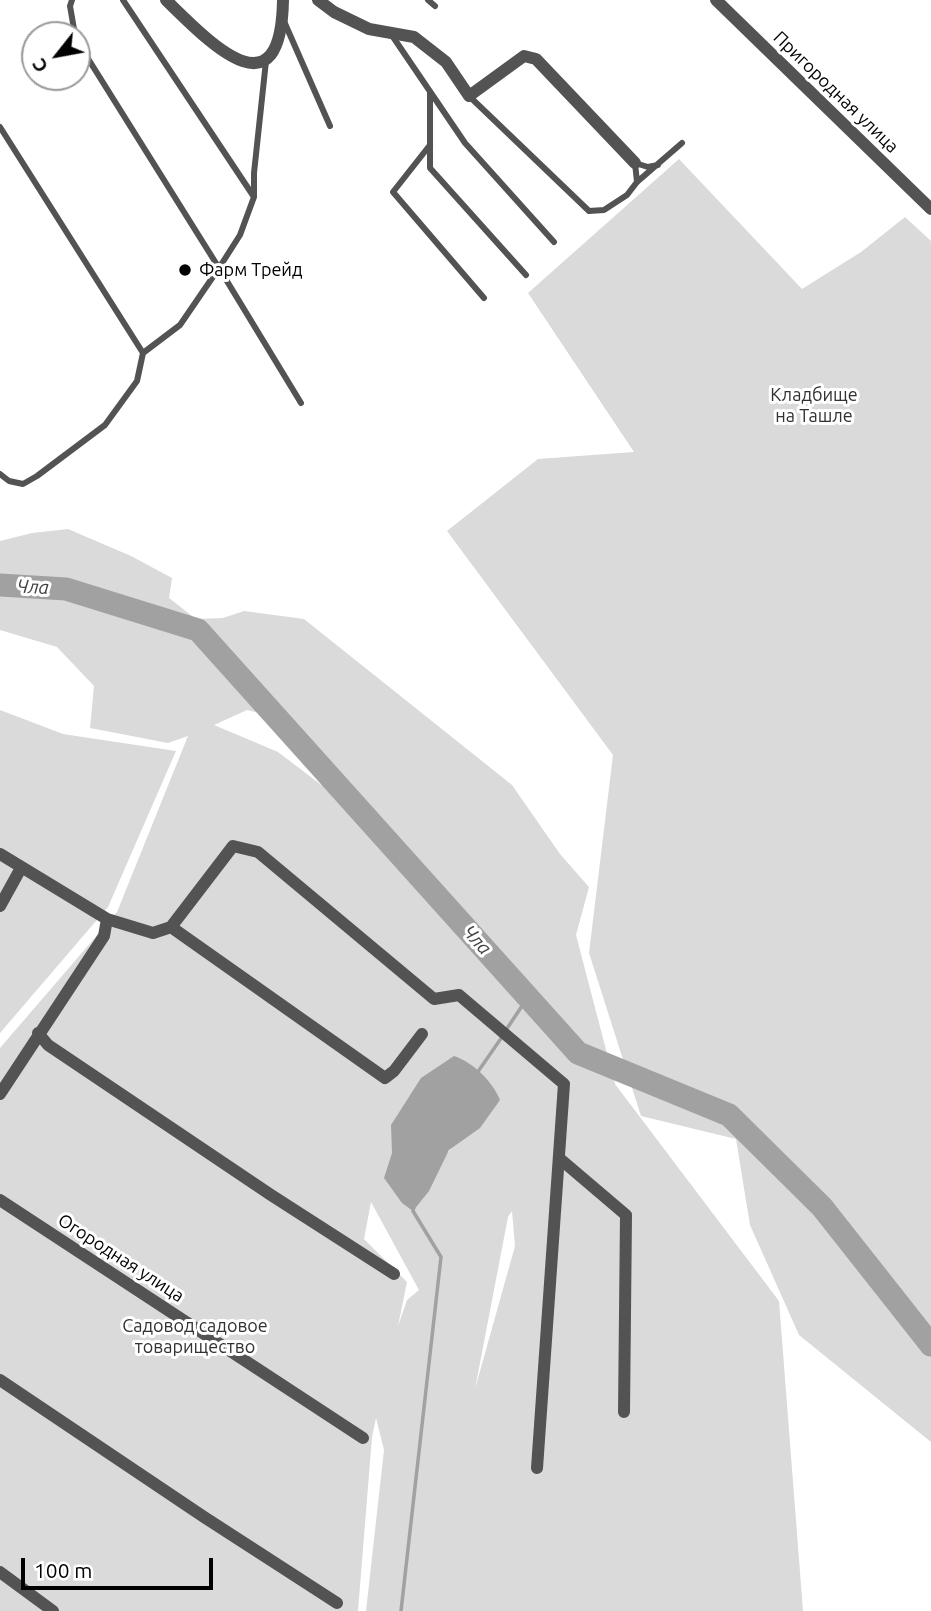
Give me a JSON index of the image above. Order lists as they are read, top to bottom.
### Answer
{
  "streets": {
    "street": ["Пригородная улица", "Огородная улица"]
  },
  "water": ["Чла"],
  "parks": ["Кладбище на Ташле", "Садовод садовое товарищество"],
  "places": ["Фарм Трейд"],
  "scale_bar": "100 m",
  "north": "bottom left"
}
